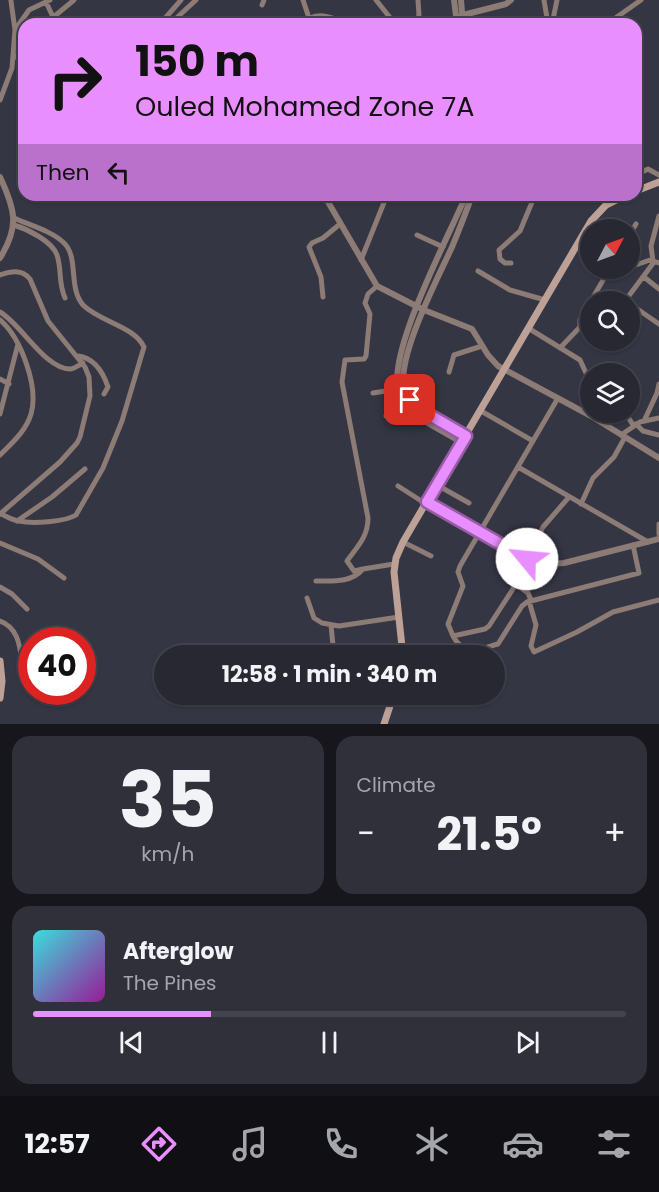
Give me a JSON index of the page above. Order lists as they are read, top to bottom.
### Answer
{
  "north": "top right",
  "page": {
    "turn": ["150 m", "Ouled Mohamed Zone 7A"],
    "then": "Then",
    "limit": "40",
    "trip": "12:58 · 1 min · 340 m",
    "tile": [
      ["35", "km/h"],
      "Climate"
    ],
    "heat": ["−", "21.5°", "+"],
    "song": ["Afterglow", "The Pines"],
    "tabs": "12:57"
  }
}
